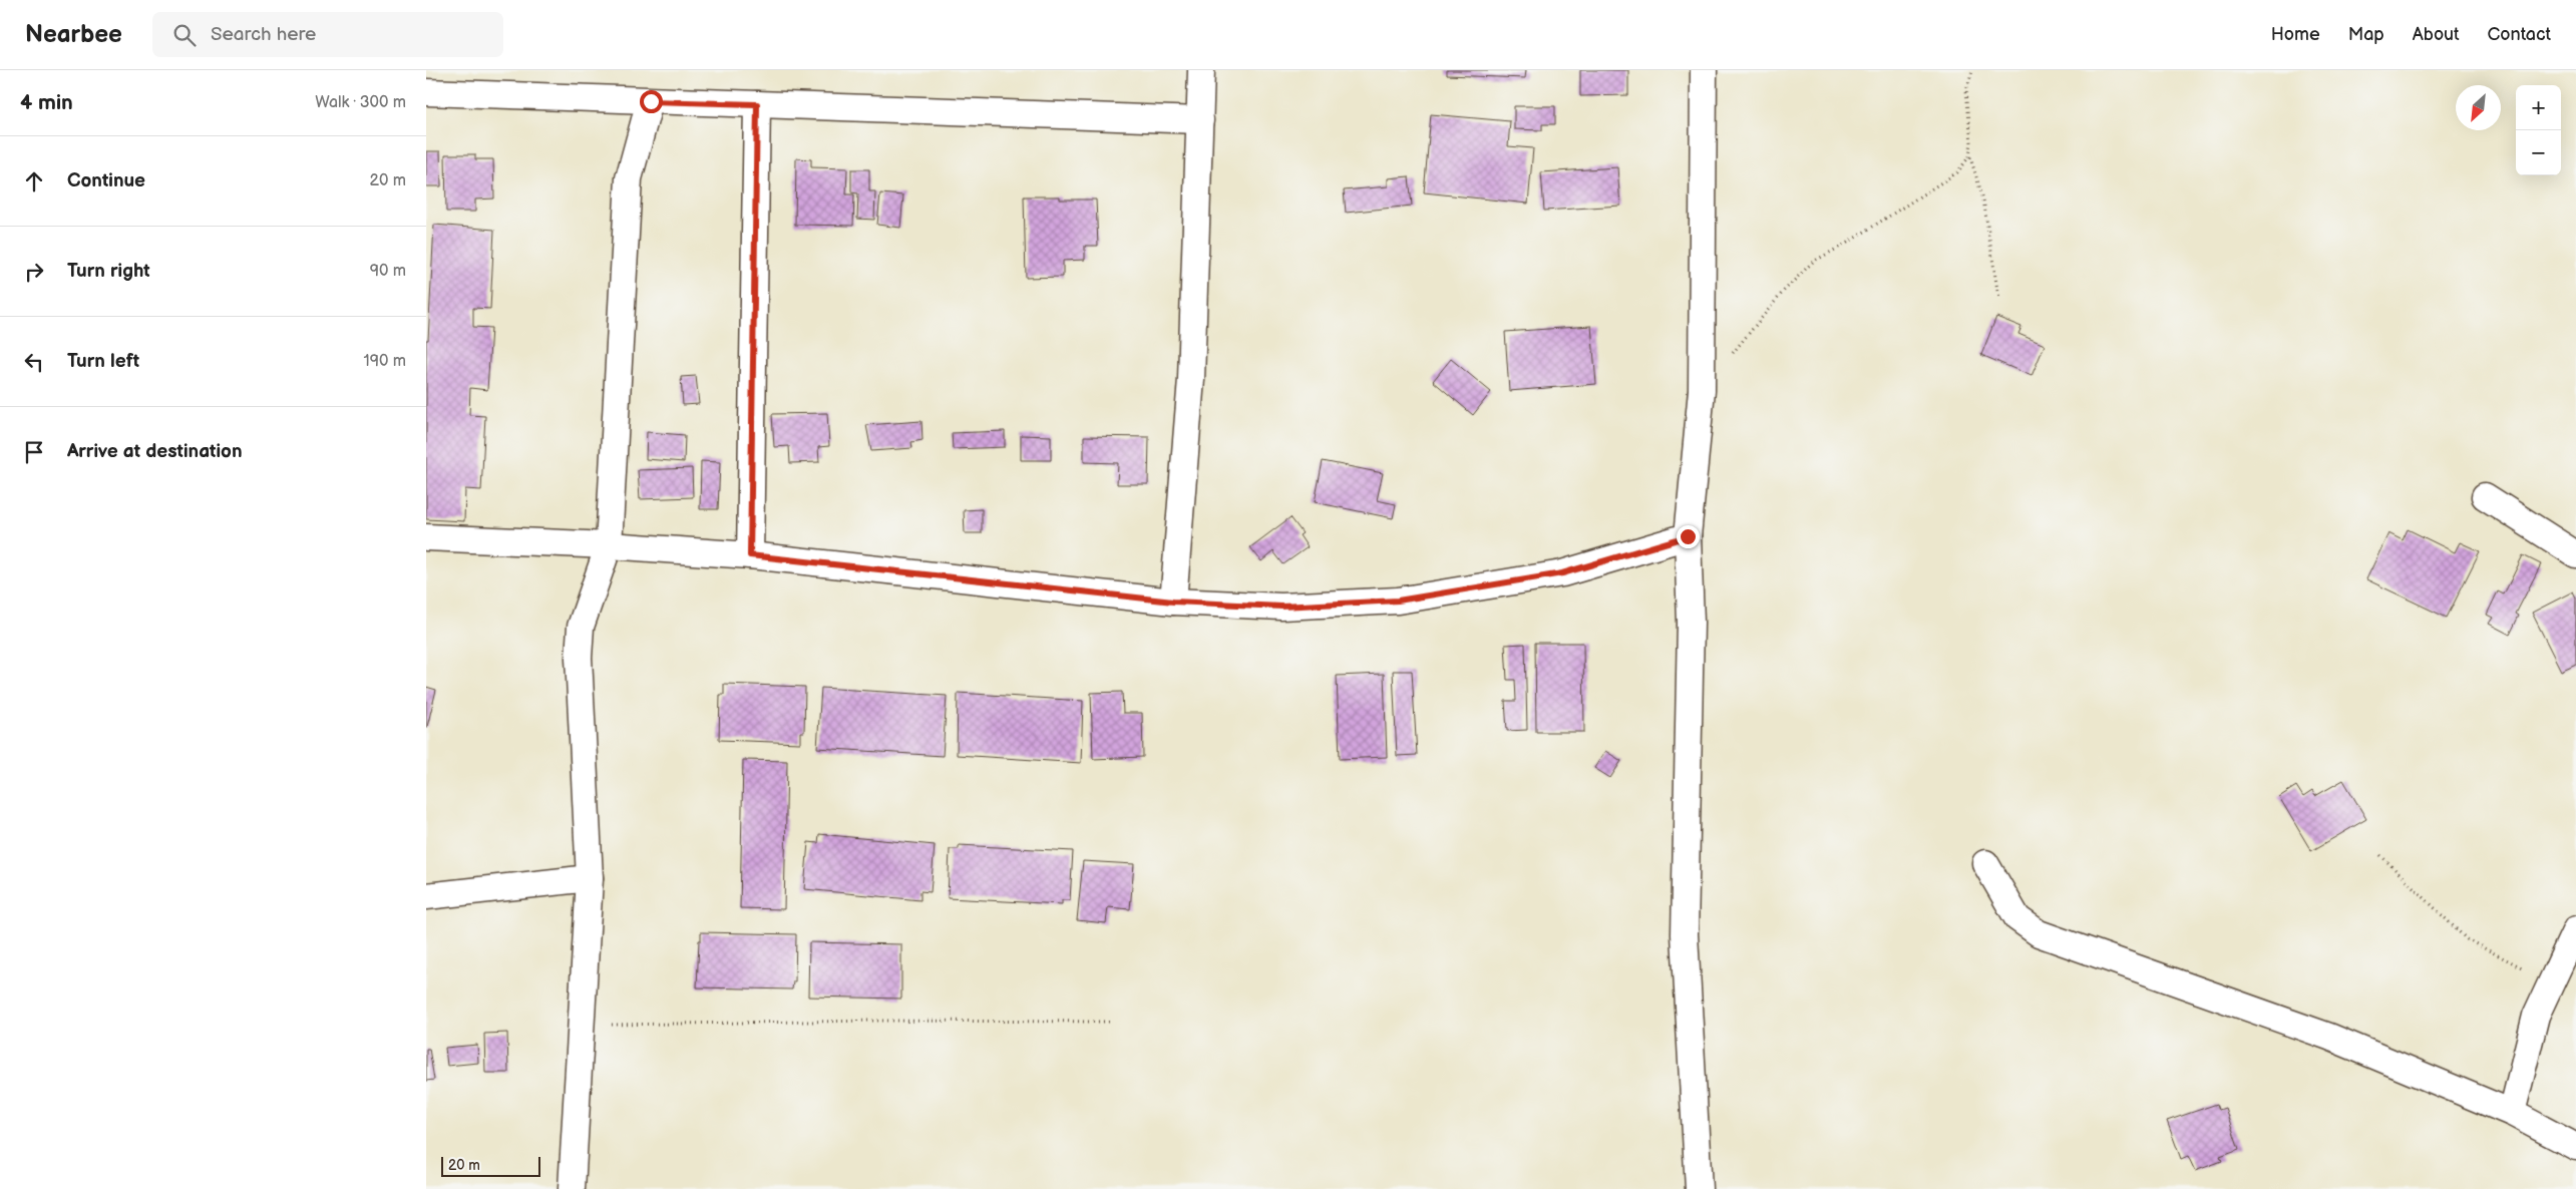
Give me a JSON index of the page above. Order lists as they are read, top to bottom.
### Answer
{
  "scale_bar": "20 m",
  "north": "bottom left",
  "page": {
    "header": "Nearbee",
    "search": "Search here",
    "nav": [
      "Home",
      "Map",
      "About",
      "Contact"
    ],
    "heading": ["4 min", "Walk · 300 m"],
    "map_buttons": ["+", "−"],
    "list": [
      ["Continue", "20 m"],
      ["Turn right", "90 m"],
      ["Turn left", "190 m"],
      "Arrive at destination"
    ],
    "scale": "20 m"
  }
}
